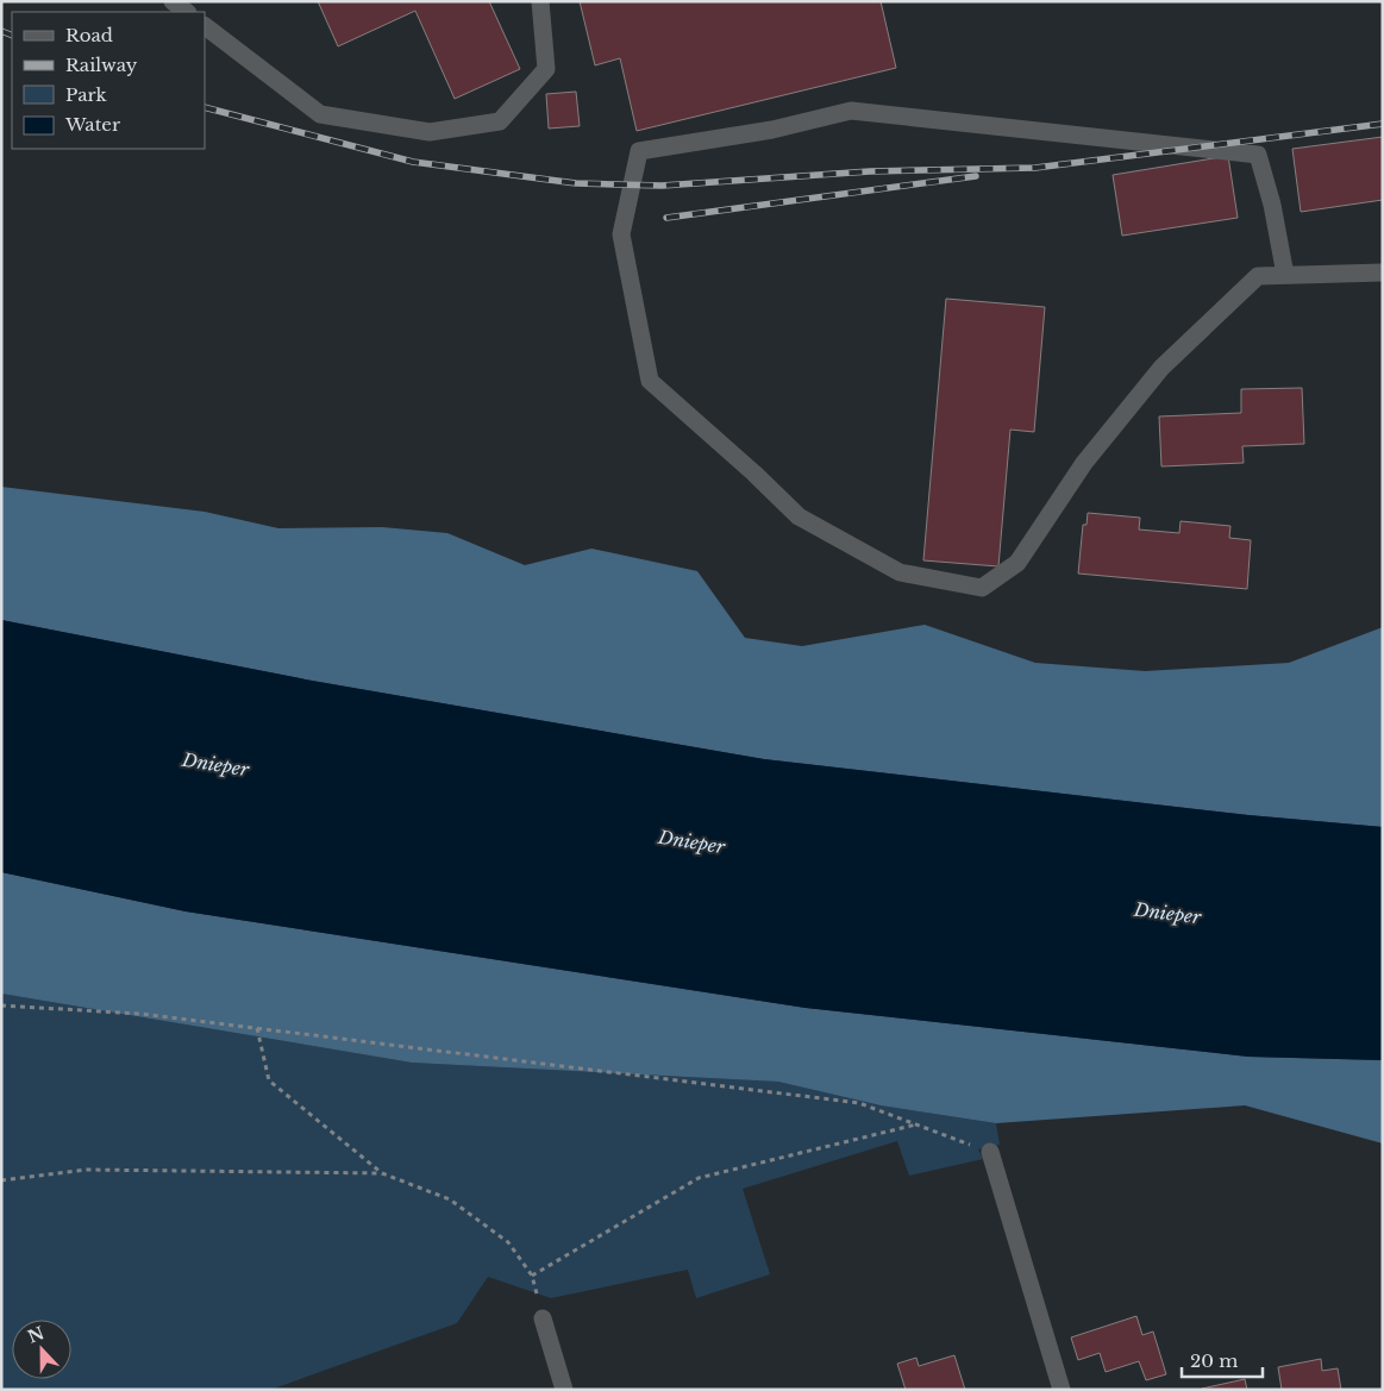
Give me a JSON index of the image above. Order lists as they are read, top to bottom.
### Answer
{
  "water": ["Dnieper"],
  "legend": [
    "Road",
    "Railway",
    "Park",
    "Water"
  ],
  "scale_bar": "20 m",
  "north": "top"
}
